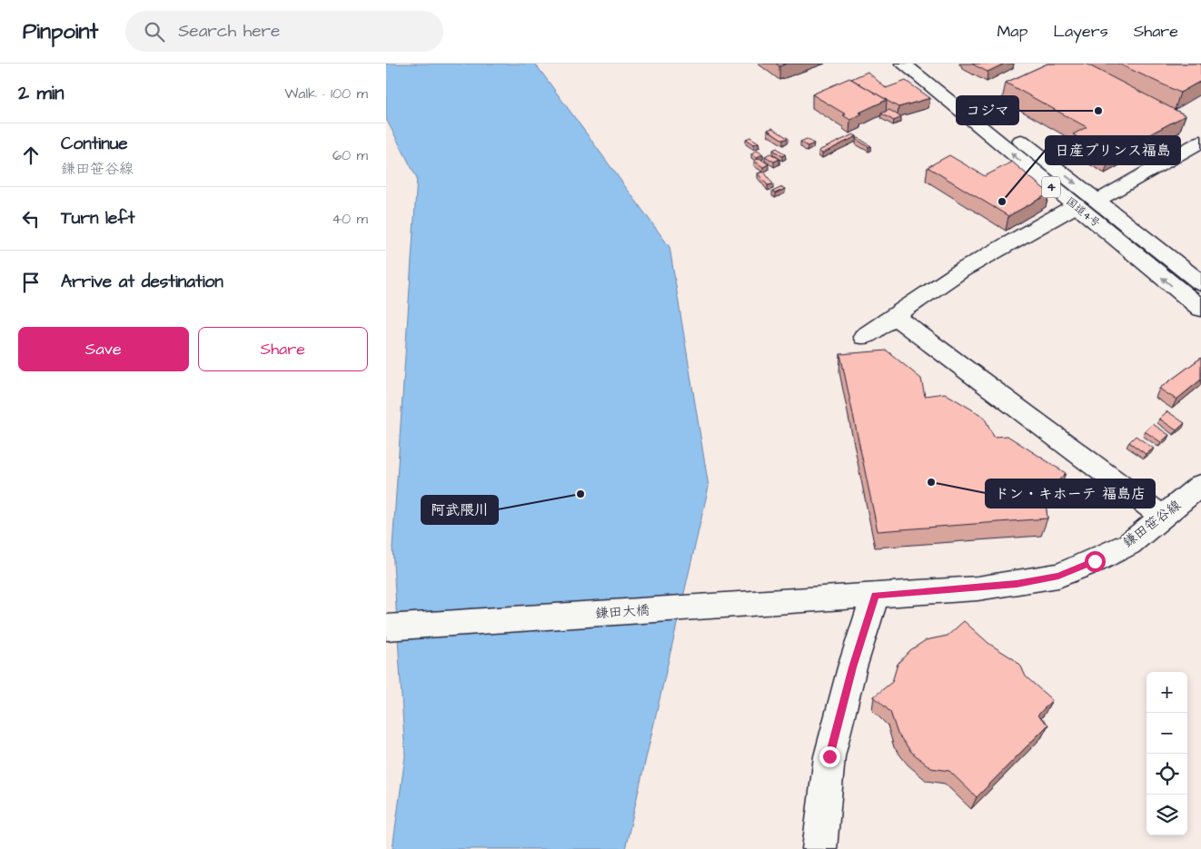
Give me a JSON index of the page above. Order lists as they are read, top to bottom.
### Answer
{
  "streets": {
    "main road": [
      "4",
      "国道4号",
      "鎌田笹谷線",
      "鎌田大橋"
    ]
  },
  "crossings": [
    ["鎌田笹谷線", "鎌田大橋"]
  ],
  "places": [
    "コジマ",
    "日産プリンス福島",
    "ドン・キホーテ 福島店",
    "阿武隈川"
  ],
  "page": {
    "header": "Pinpoint",
    "search": "Search here",
    "nav": ["Map", "Layers", "Share"],
    "heading": ["2 min", "Walk · 100 m"],
    "list": [
      ["Continue", "鎌田笹谷線", "60 m"],
      ["Turn left", "40 m"],
      "Arrive at destination"
    ],
    "buttons": ["Save", "Share"],
    "map_buttons": ["+", "−"]
  }
}
